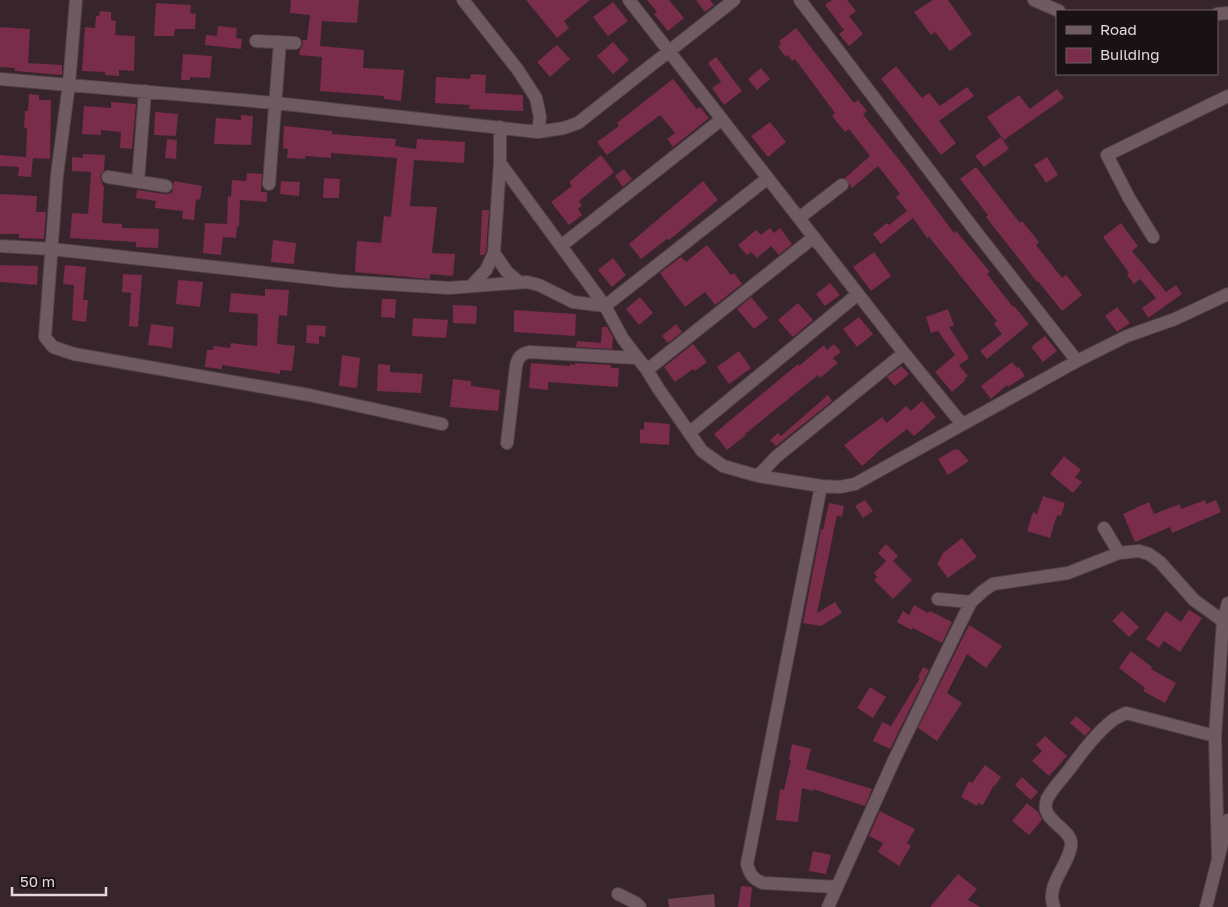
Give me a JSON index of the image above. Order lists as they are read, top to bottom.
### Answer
{
  "legend": ["Road", "Building"],
  "scale_bar": "50 m"
}
